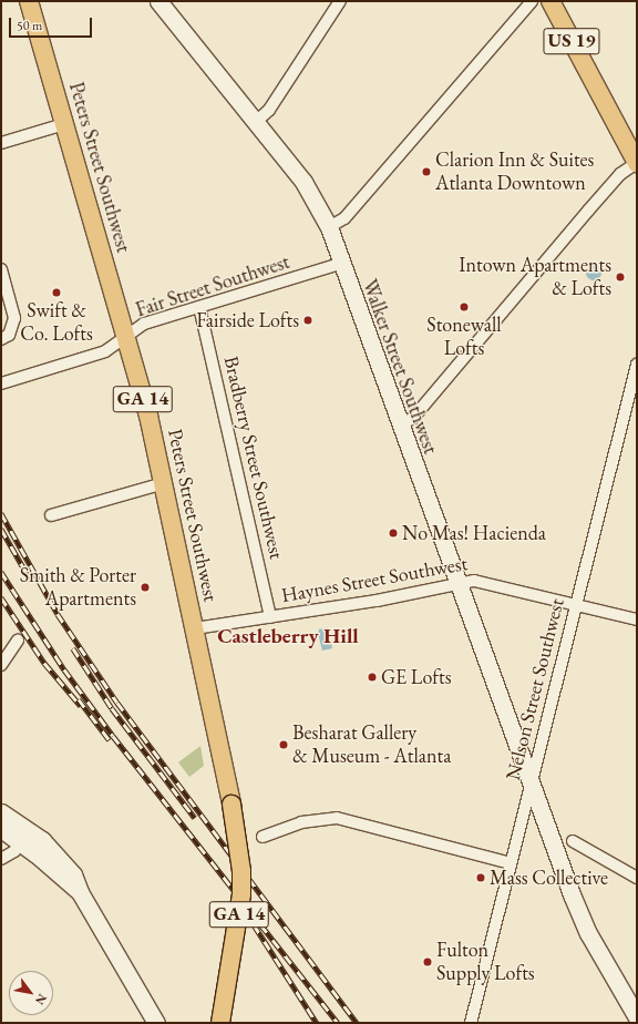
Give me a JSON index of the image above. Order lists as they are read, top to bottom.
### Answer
{
  "streets": {
    "main road": ["US 19", "Peters Street Southwest", "GA 14"],
    "street": [
      "Fair Street Southwest",
      "Walker Street Southwest",
      "Bradberry Street Southwest",
      "Haynes Street Southwest",
      "Nelson Street Southwest"
    ]
  },
  "crossings": [
    ["Peters Street Southwest", "Fair Street Southwest"],
    ["Peters Street Southwest", "Haynes Street Southwest"],
    ["Fair Street Southwest", "Walker Street Southwest"],
    ["Fair Street Southwest", "Bradberry Street Southwest"],
    ["Walker Street Southwest", "Haynes Street Southwest"],
    ["Walker Street Southwest", "Nelson Street Southwest"],
    ["Bradberry Street Southwest", "Haynes Street Southwest"],
    ["Haynes Street Southwest", "Nelson Street Southwest"]
  ],
  "districts": ["Castleberry Hill"],
  "places": [
    "Clarion Inn & Suites Atlanta Downtown",
    "Intown Apartments & Lofts",
    "Swift & Co. Lofts",
    "Stonewall Lofts",
    "Fairside Lofts",
    "No Mas! Hacienda",
    "Smith & Porter Apartments",
    "GE Lofts",
    "Besharat Gallery & Museum - Atlanta",
    "Mass Collective",
    "Fulton Supply Lofts"
  ],
  "scale_bar": "50 m",
  "north": "bottom right"
}
